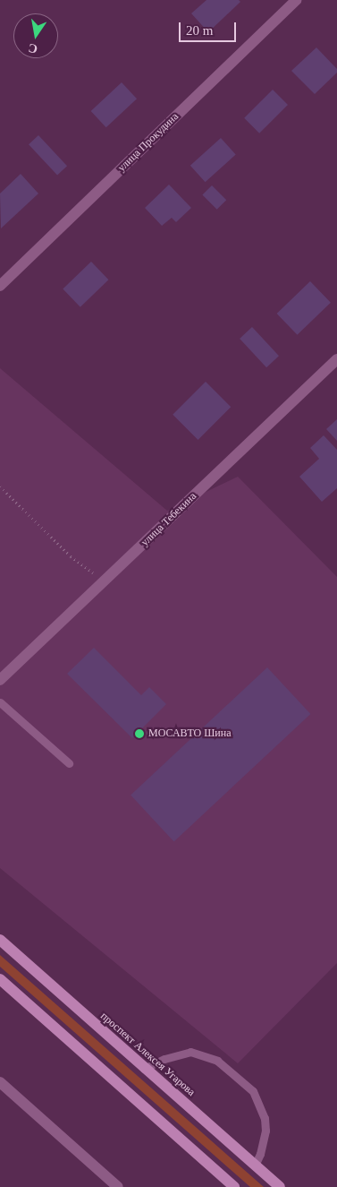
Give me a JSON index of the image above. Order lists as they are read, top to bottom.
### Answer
{
  "streets": {
    "main road": ["проспект Алексея Угарова"],
    "street": ["улица Прокудина", "улица Тебекина"]
  },
  "places": ["МОСАВТО Шина"],
  "scale_bar": "20 m",
  "north": "bottom"
}
